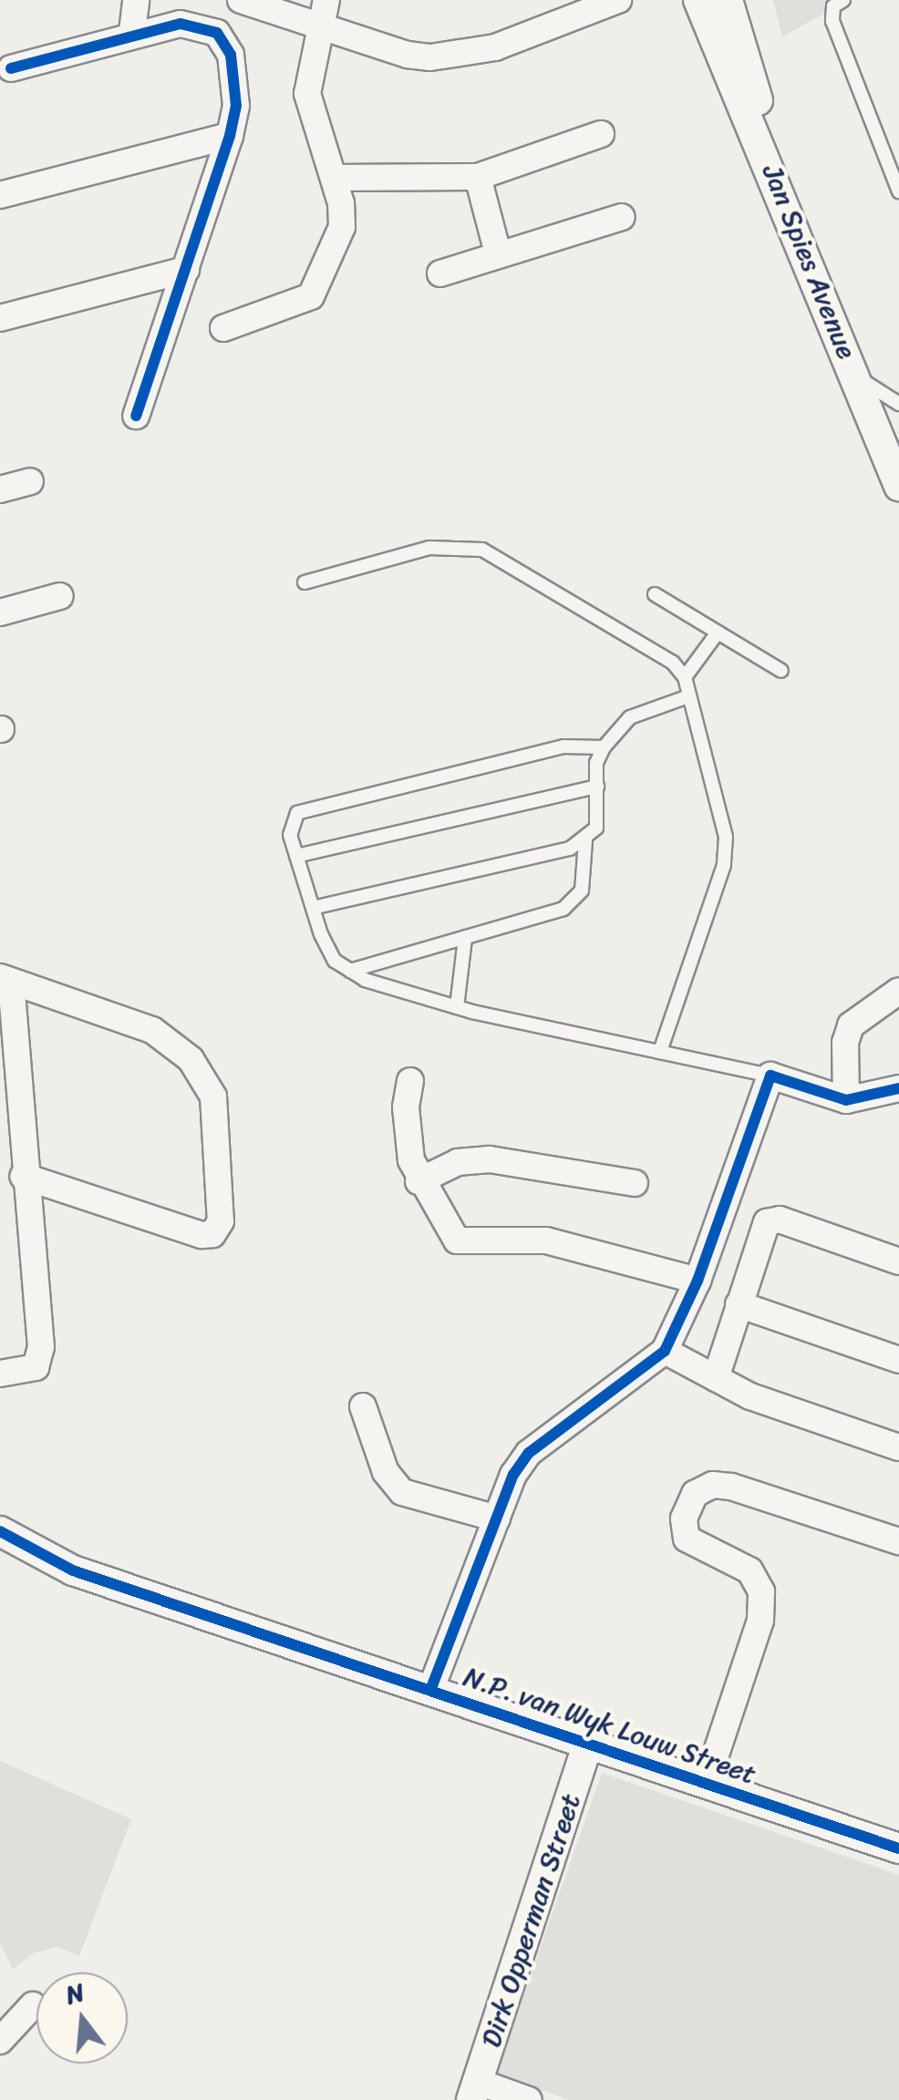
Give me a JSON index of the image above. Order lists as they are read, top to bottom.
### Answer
{
  "streets": {
    "street": ["Jan Spies Avenue", "N.P. van Wyk Louw Street", "Dirk Opperman Street"]
  },
  "crossings": [
    ["N.P. van Wyk Louw Street", "Dirk Opperman Street"]
  ],
  "north": "top"
}
